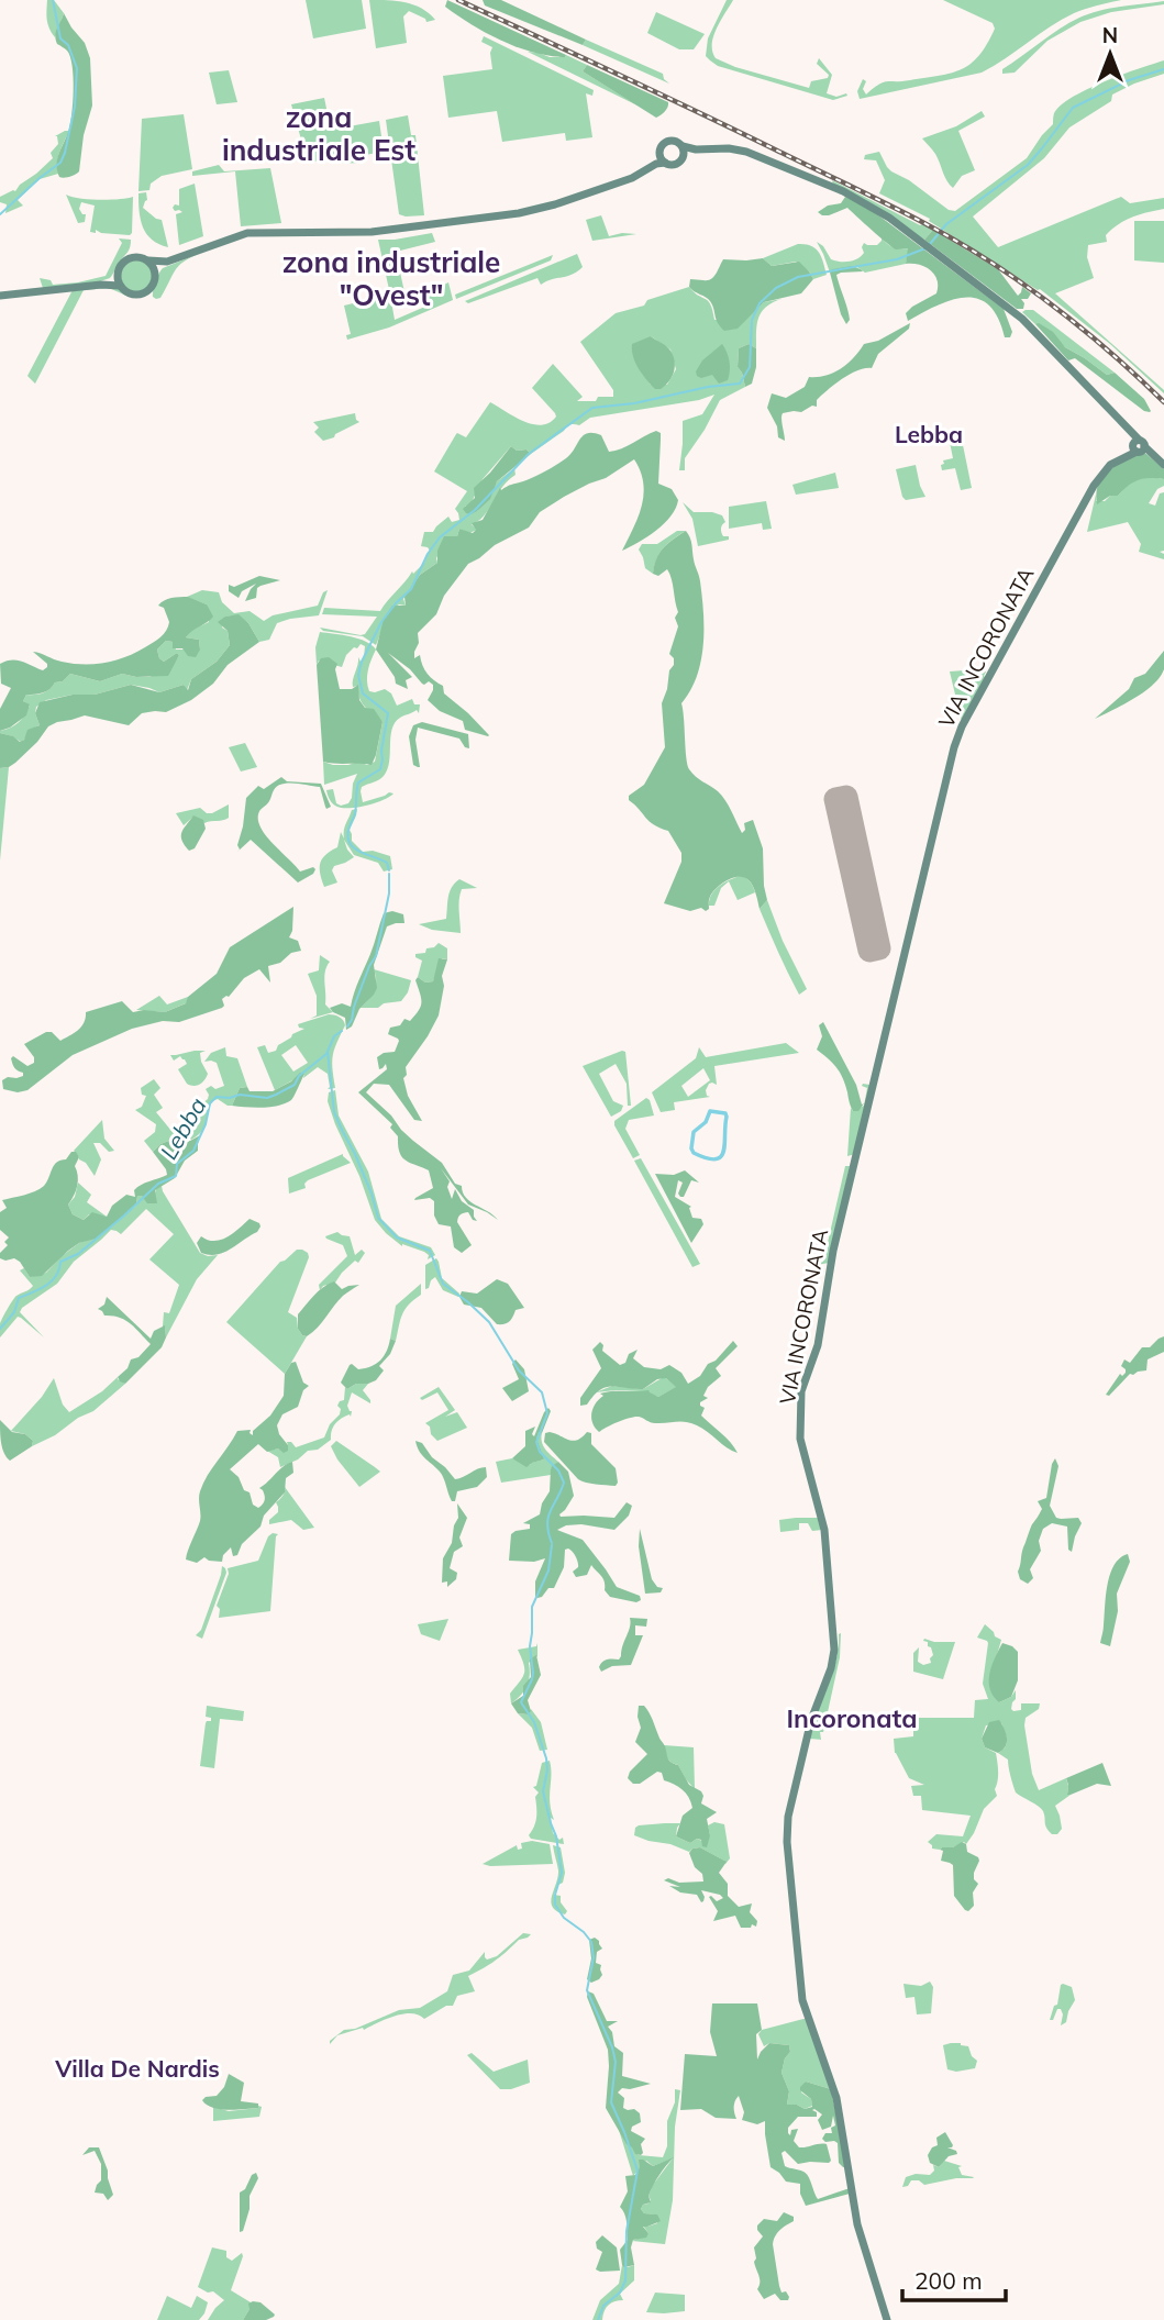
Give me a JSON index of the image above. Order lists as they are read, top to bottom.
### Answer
{
  "streets": {
    "main road": ["VIA INCORONATA"]
  },
  "districts": [
    "zona industriale Est",
    "zona industriale \"Ovest\"",
    "Lebba",
    "Incoronata",
    "Villa De Nardis"
  ],
  "water": ["Lebba"],
  "scale_bar": "200 m",
  "north": "top"
}
